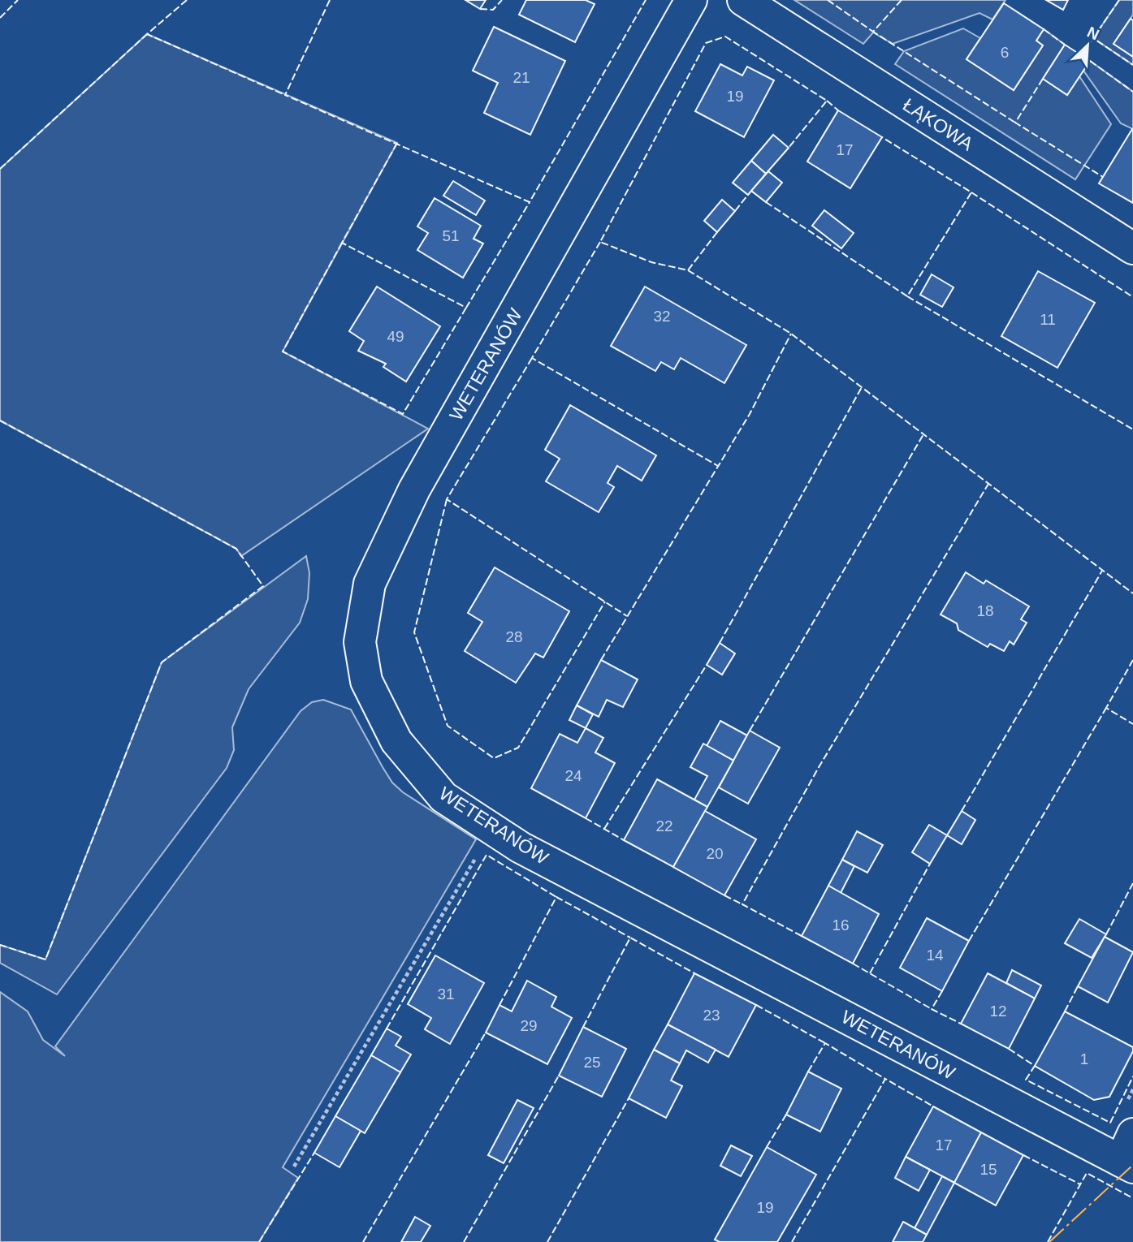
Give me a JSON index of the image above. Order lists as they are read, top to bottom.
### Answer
{
  "streets": {
    "street": ["ŁĄKOWA", "WETERANÓW"]
  },
  "house_numbers": [
    "6",
    "21",
    "19",
    "17",
    "51",
    "32",
    "11",
    "49",
    "18",
    "28",
    "24",
    "22",
    "20",
    "16",
    "14",
    "31",
    "12",
    "23",
    "29",
    "1",
    "25",
    "17",
    "15",
    "19"
  ],
  "north": "top right"
}
